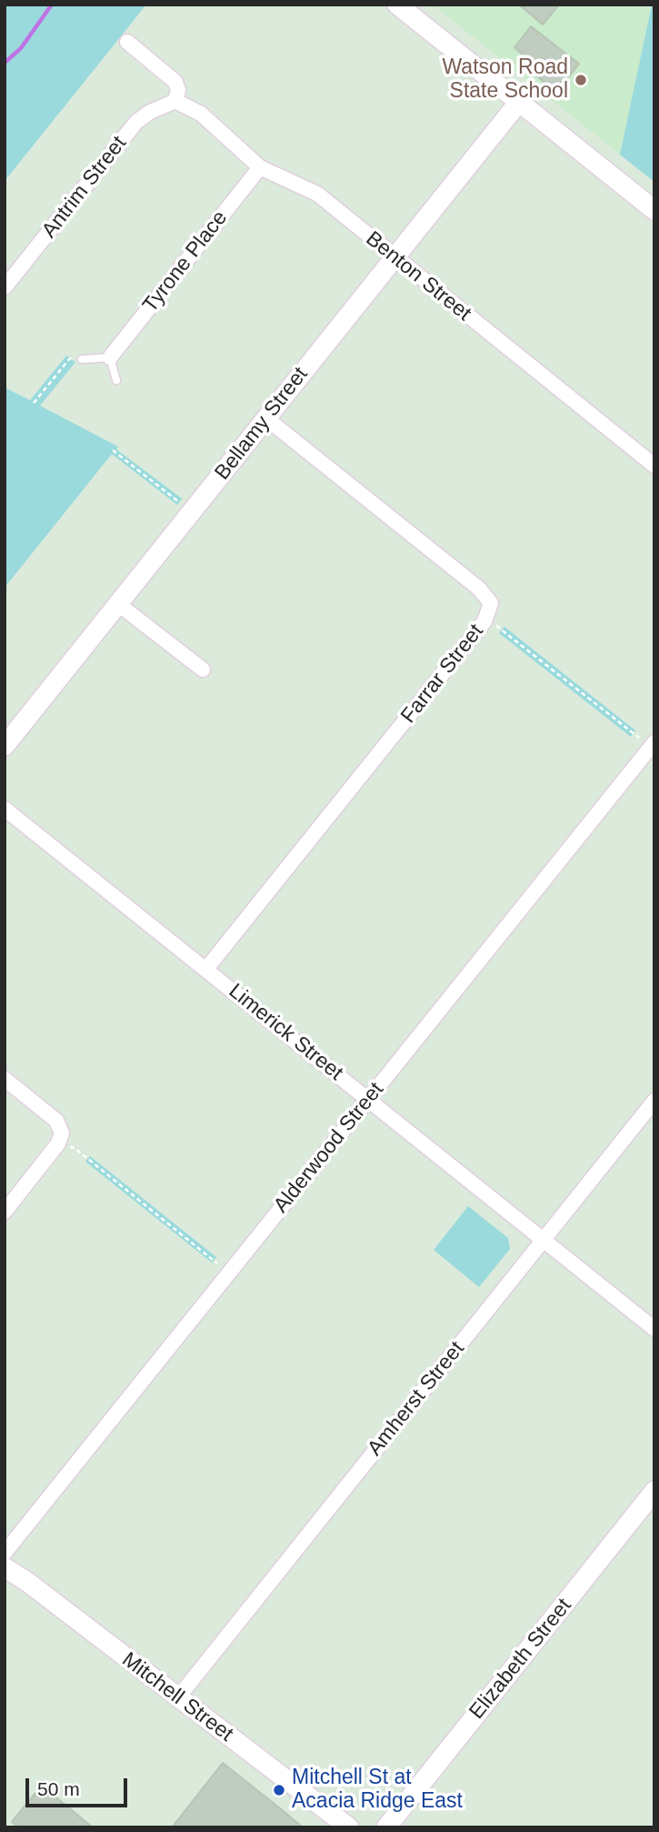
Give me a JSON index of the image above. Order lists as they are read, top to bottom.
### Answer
{
  "streets": {
    "street": [
      "Antrim Street",
      "Tyrone Place",
      "Benton Street",
      "Bellamy Street",
      "Farrar Street",
      "Limerick Street",
      "Alderwood Street",
      "Amherst Street",
      "Elizabeth Street",
      "Mitchell Street"
    ]
  },
  "crossings": [
    ["Antrim Street", "Benton Street"],
    ["Tyrone Place", "Benton Street"],
    ["Benton Street", "Bellamy Street"],
    ["Bellamy Street", "Farrar Street"],
    ["Farrar Street", "Limerick Street"],
    ["Limerick Street", "Alderwood Street"],
    ["Limerick Street", "Amherst Street"],
    ["Amherst Street", "Mitchell Street"]
  ],
  "places": ["Watson Road State School", "Mitchell St at Acacia Ridge East"],
  "scale_bar": "50 m"
}
